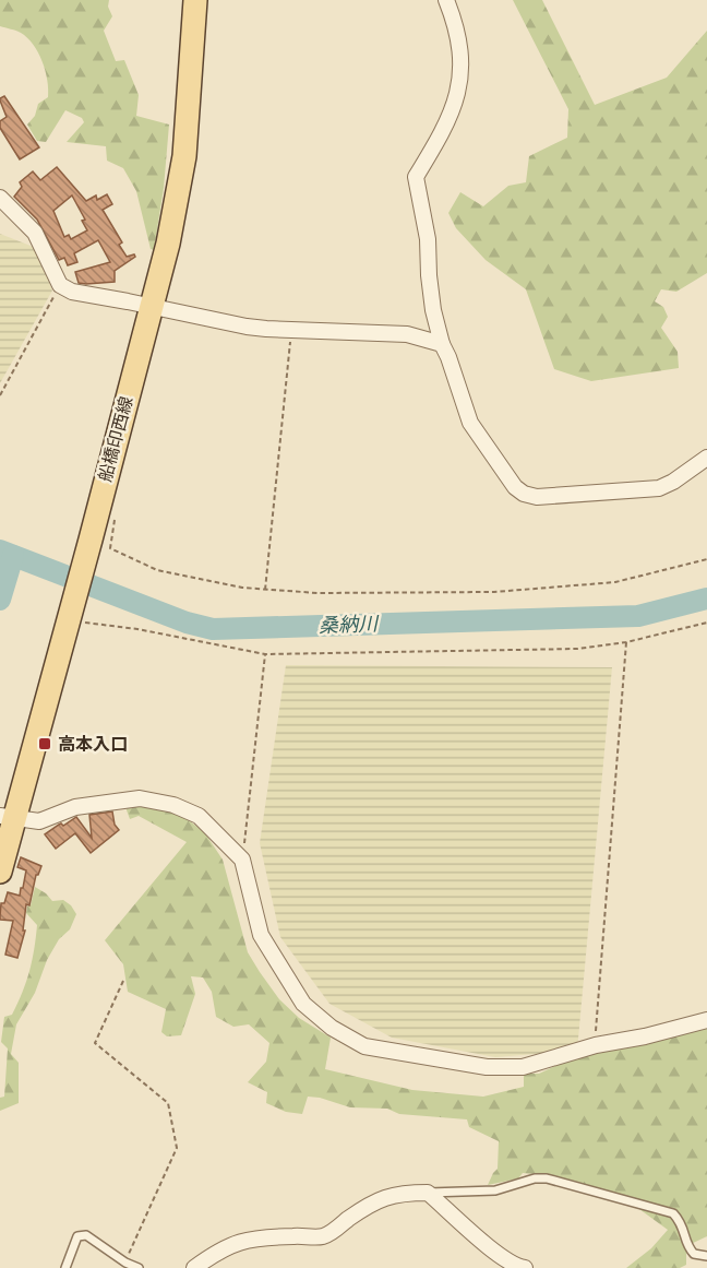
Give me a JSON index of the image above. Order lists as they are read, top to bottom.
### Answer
{
  "streets": {
    "main road": ["船橋印西線"]
  },
  "water": ["桑納川"],
  "places": {
    "transit": ["高本入口"]
  }
}
